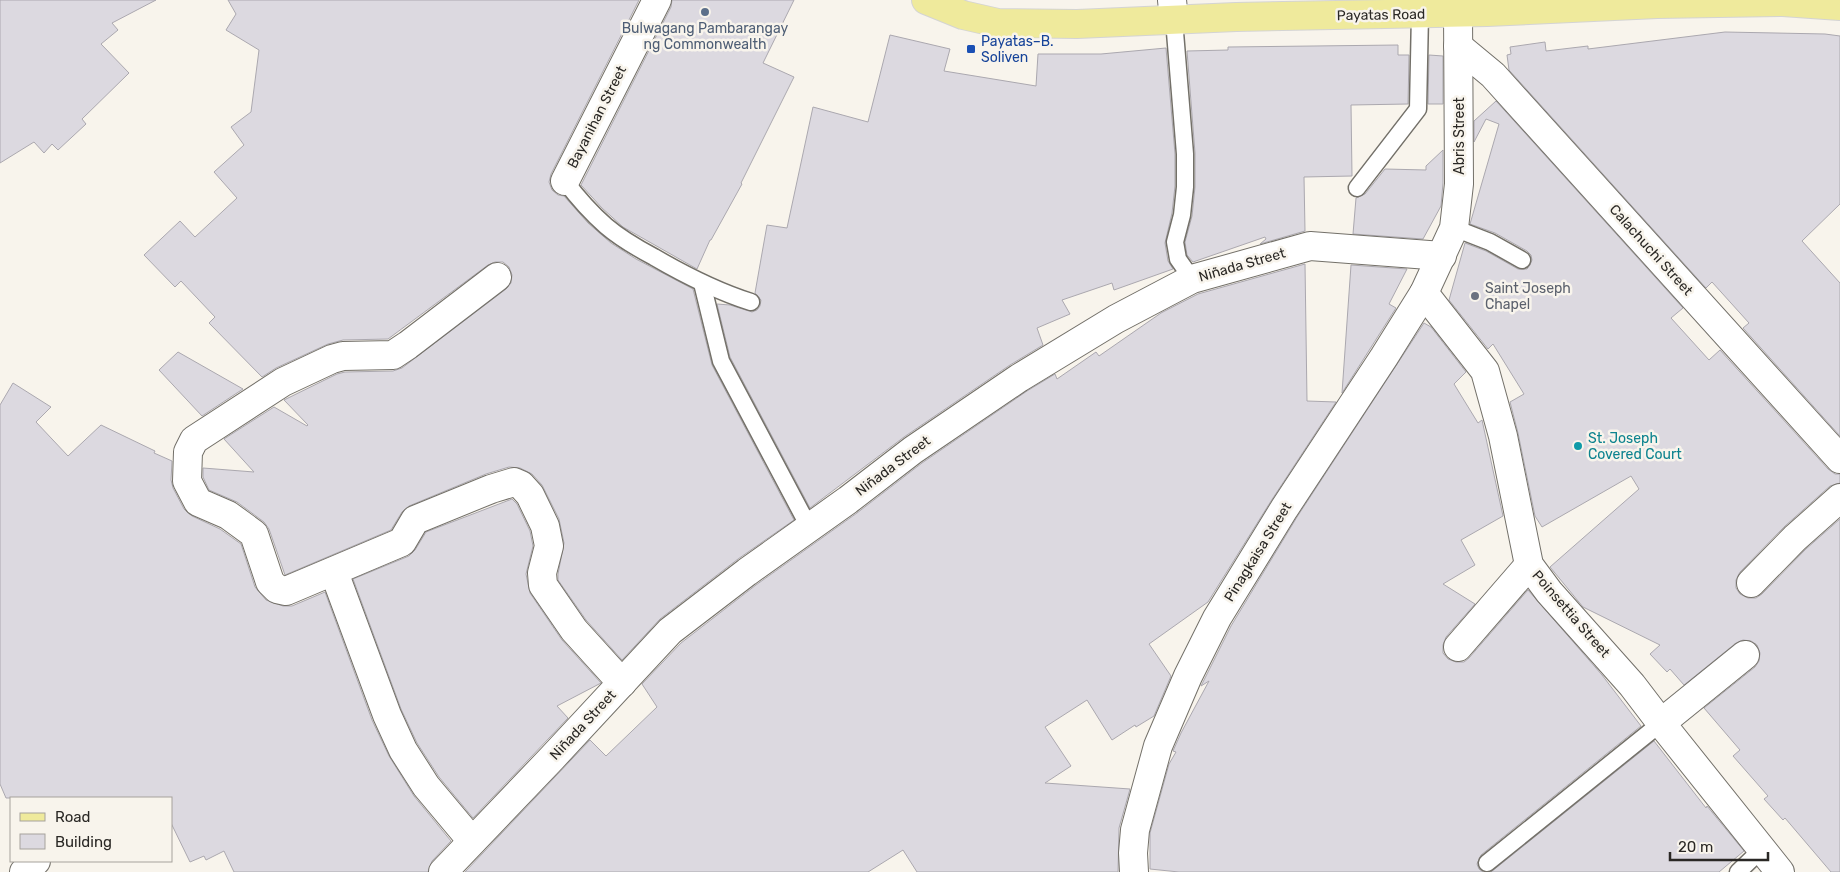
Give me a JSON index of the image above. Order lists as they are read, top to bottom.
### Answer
{
  "streets": {
    "main road": ["Payatas Road"],
    "street": [
      "Bayanihan Street",
      "Abris Street",
      "Calachuchi Street",
      "Niñada Street",
      "Pinagkaisa Street",
      "Poinsettia Street"
    ]
  },
  "crossings": [
    ["Payatas Road", "Abris Street"],
    ["Abris Street", "Calachuchi Street"],
    ["Abris Street", "Niñada Street"],
    ["Abris Street", "Pinagkaisa Street"],
    ["Niñada Street", "Pinagkaisa Street"],
    ["Pinagkaisa Street", "Poinsettia Street"]
  ],
  "places": {
    "other": ["Bulwagang Pambarangay ng Commonwealth", "Saint Joseph Chapel", "St. Joseph Covered Court"],
    "transit": ["Payatas–B. Soliven"]
  },
  "legend": ["Road", "Building"],
  "scale_bar": "20 m"
}
